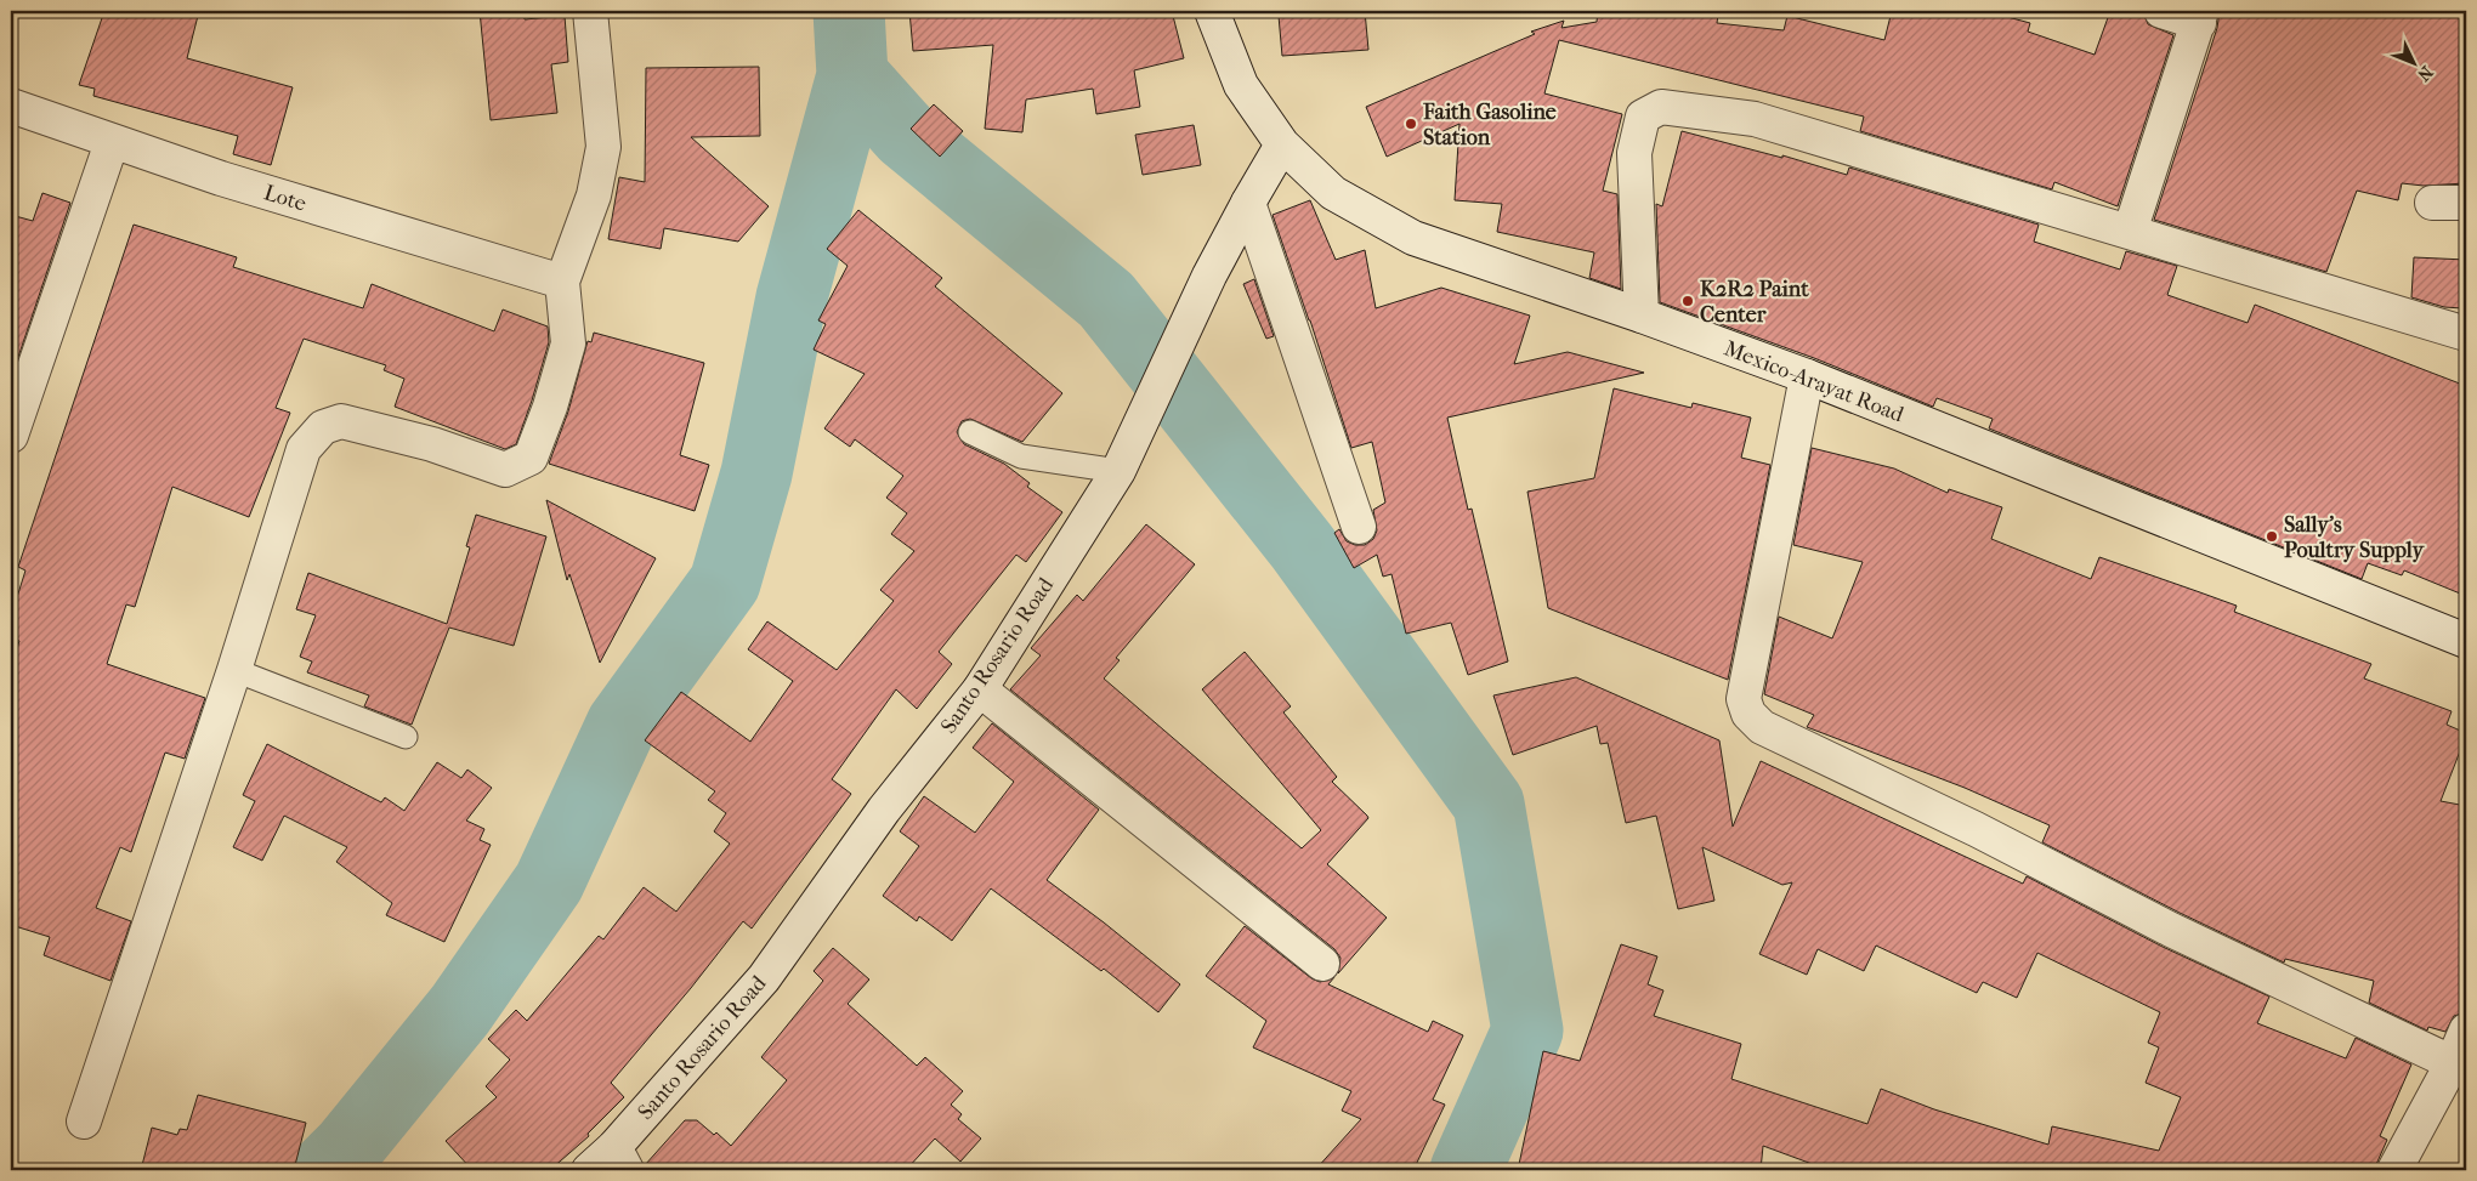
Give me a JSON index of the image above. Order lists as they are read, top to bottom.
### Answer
{
  "streets": {
    "street": ["Lote", "Mexico-Arayat Road", "Santo Rosario Road"]
  },
  "crossings": [
    ["Mexico-Arayat Road", "Santo Rosario Road"]
  ],
  "places": ["Faith Gasoline Station", "K2R2 Paint Center", "Sally's Poultry Supply"],
  "north": "bottom right"
}
